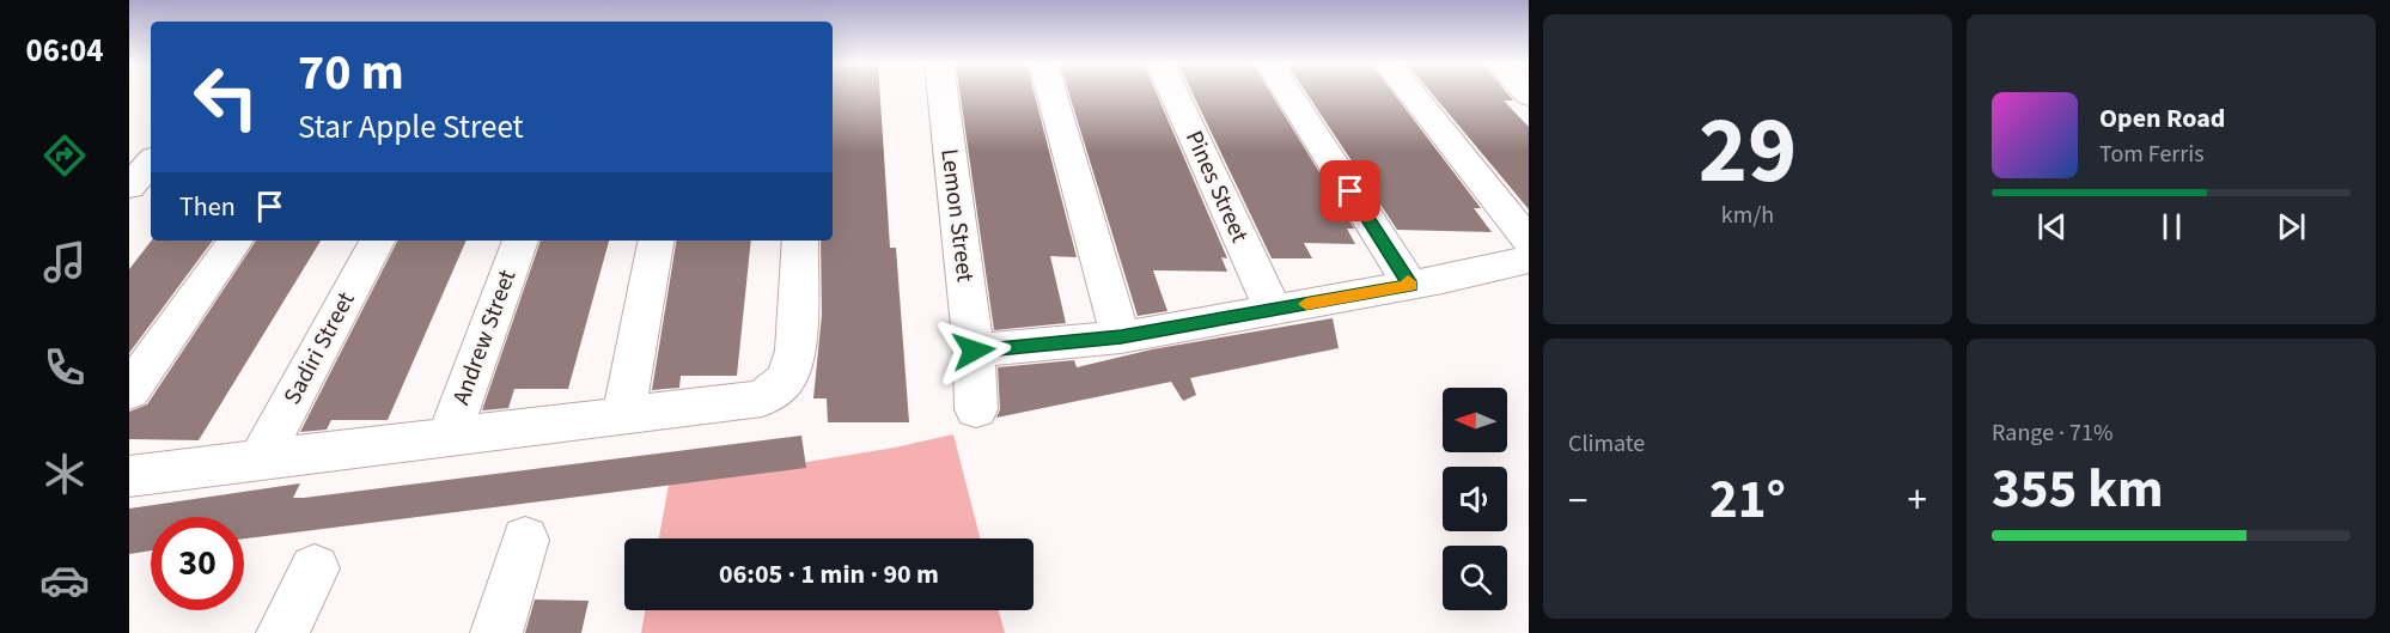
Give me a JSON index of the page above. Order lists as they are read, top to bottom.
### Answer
{
  "streets": {
    "street": [
      "Pines Street",
      "Lemon Street",
      "Andrew Street",
      "Sadiri Street"
    ]
  },
  "north": "left",
  "page": {
    "tabs": "06:04",
    "tile": [
      ["29", "km/h"],
      "Climate",
      ["Range · 71%", "355 km"]
    ],
    "turn": ["70 m", "Star Apple Street"],
    "song": ["Open Road", "Tom Ferris"],
    "then": "Then",
    "heat": ["−", "21°", "+"],
    "limit": "30",
    "trip": "06:05 · 1 min · 90 m"
  }
}
